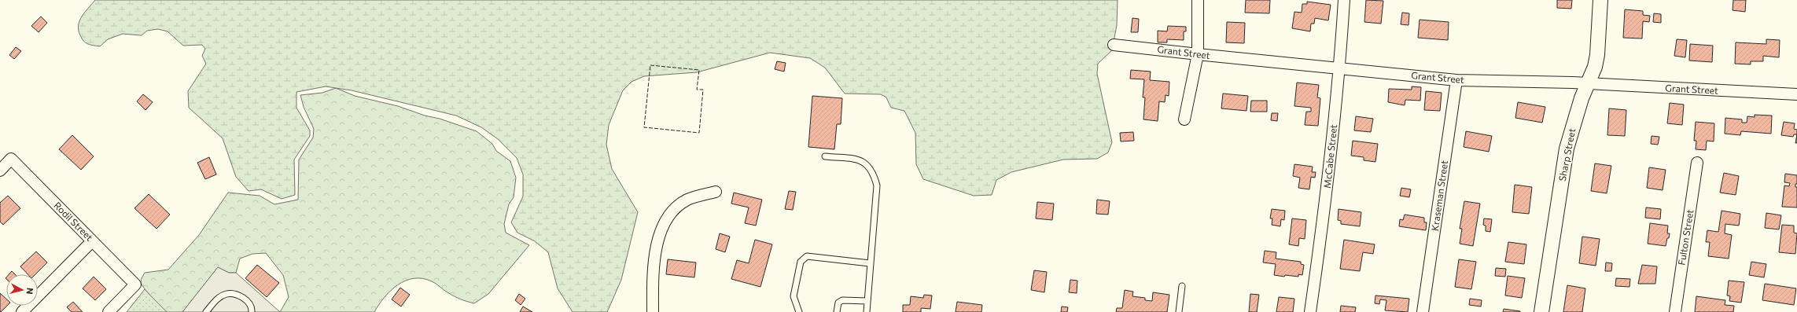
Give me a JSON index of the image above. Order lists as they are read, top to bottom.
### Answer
{
  "streets": {
    "street": [
      "Grant Street",
      "Sharp Street",
      "McCabe Street",
      "Kraseman Street",
      "Rodil Street",
      "Fulton Street"
    ]
  },
  "crossings": [
    ["Grant Street", "Sharp Street"],
    ["Grant Street", "McCabe Street"],
    ["Grant Street", "Kraseman Street"]
  ],
  "north": "right"
}
